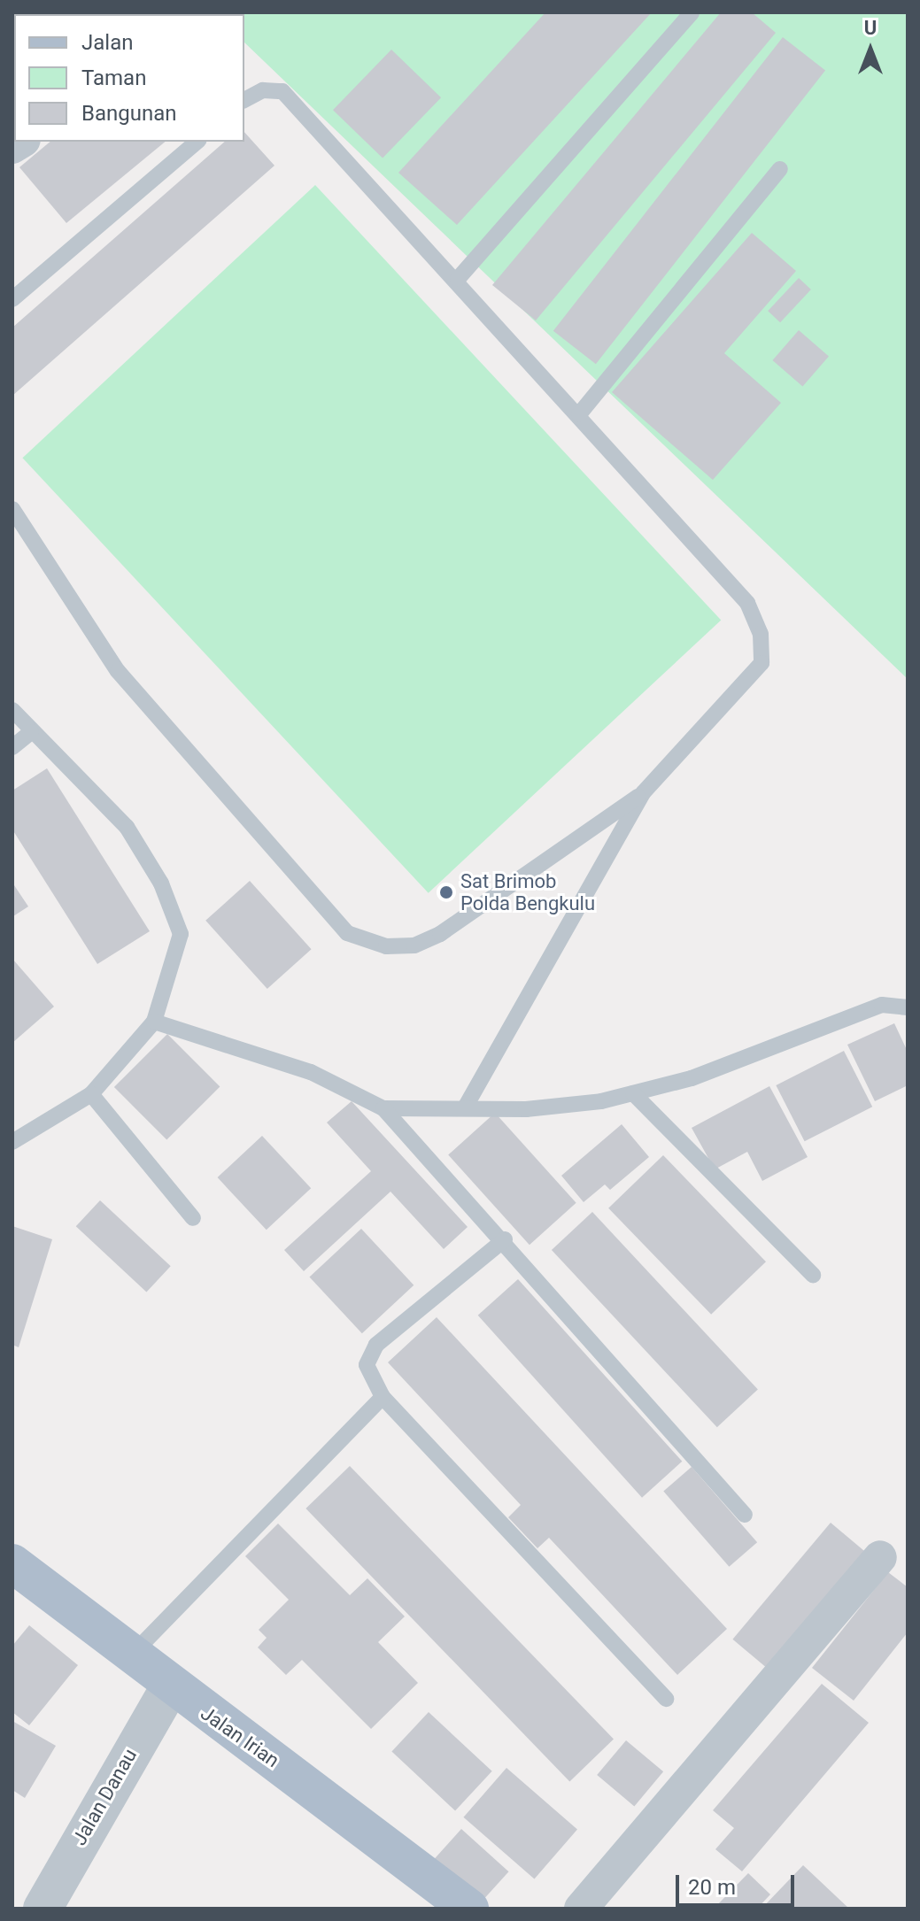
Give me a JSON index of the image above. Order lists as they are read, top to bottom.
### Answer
{
  "streets": {
    "main road": ["Jalan Irian"],
    "street": ["Jalan Danau"]
  },
  "crossings": [
    ["Jalan Irian", "Jalan Danau"]
  ],
  "places": ["Sat Brimob Polda Bengkulu"],
  "legend": ["Jalan", "Taman", "Bangunan"],
  "scale_bar": "20 m",
  "north": "top"
}
